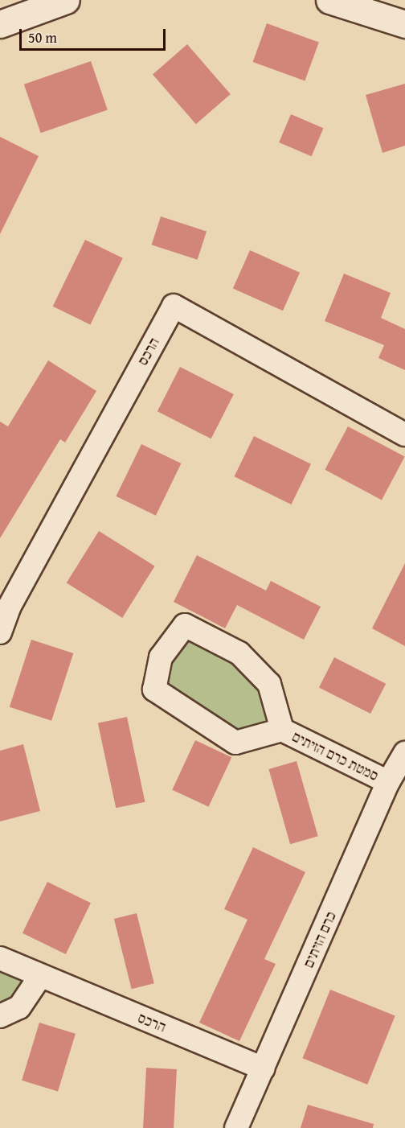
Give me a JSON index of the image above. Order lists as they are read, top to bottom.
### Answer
{
  "streets": {
    "street": ["הרכס", "סמטת כרם הזיתים", "כרם הזיתים"]
  },
  "crossings": [
    ["הרכס", "כרם הזיתים"],
    ["סמטת כרם הזיתים", "כרם הזיתים"]
  ],
  "scale_bar": "50 m"
}
